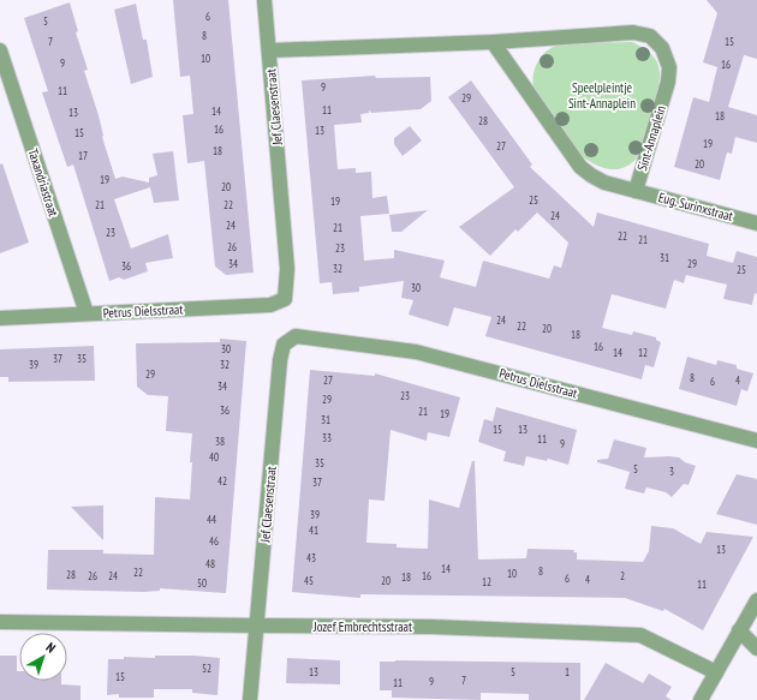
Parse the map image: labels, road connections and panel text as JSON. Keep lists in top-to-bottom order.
{
  "streets": {
    "street": [
      "Jef Claesenstraat",
      "Sint-Annaplein",
      "Taxandriastraat",
      "Eug. Surinxstraat",
      "Petrus Dielsstraat",
      "Jozef Embrechtsstraat"
    ]
  },
  "crossings": [
    ["Jef Claesenstraat", "Sint-Annaplein"],
    ["Jef Claesenstraat", "Petrus Dielsstraat"],
    ["Jef Claesenstraat", "Jozef Embrechtsstraat"],
    ["Sint-Annaplein", "Eug. Surinxstraat"],
    ["Taxandriastraat", "Petrus Dielsstraat"]
  ],
  "parks": ["Speelpleintje Sint-Annaplein"],
  "house_numbers": [
    "6",
    "5",
    "8",
    "7",
    "15",
    "10",
    "9",
    "16",
    "9",
    "11",
    "29",
    "11",
    "14",
    "13",
    "18",
    "28",
    "16",
    "13",
    "15",
    "19",
    "27",
    "18",
    "17",
    "20",
    "19",
    "20",
    "25",
    "19",
    "21",
    "22",
    "24",
    "24",
    "21",
    "23",
    "22",
    "21",
    "26",
    "23",
    "31",
    "34",
    "29",
    "36",
    "32",
    "25",
    "30",
    "24",
    "22",
    "20",
    "18",
    "16",
    "30",
    "14",
    "12",
    "37",
    "35",
    "39",
    "32",
    "29",
    "8",
    "27",
    "4",
    "6",
    "34",
    "23",
    "29",
    "36",
    "21",
    "19",
    "31",
    "15",
    "13",
    "33",
    "11",
    "38",
    "9",
    "40",
    "35",
    "5",
    "3",
    "42",
    "37",
    "39",
    "44",
    "41",
    "46",
    "13",
    "43",
    "48",
    "14",
    "8",
    "22",
    "10",
    "28",
    "26",
    "24",
    "16",
    "2",
    "18",
    "6",
    "4",
    "45",
    "20",
    "12",
    "50",
    "11",
    "52",
    "13",
    "5",
    "1",
    "15",
    "7",
    "9",
    "11"
  ],
  "north": "top right"
}
